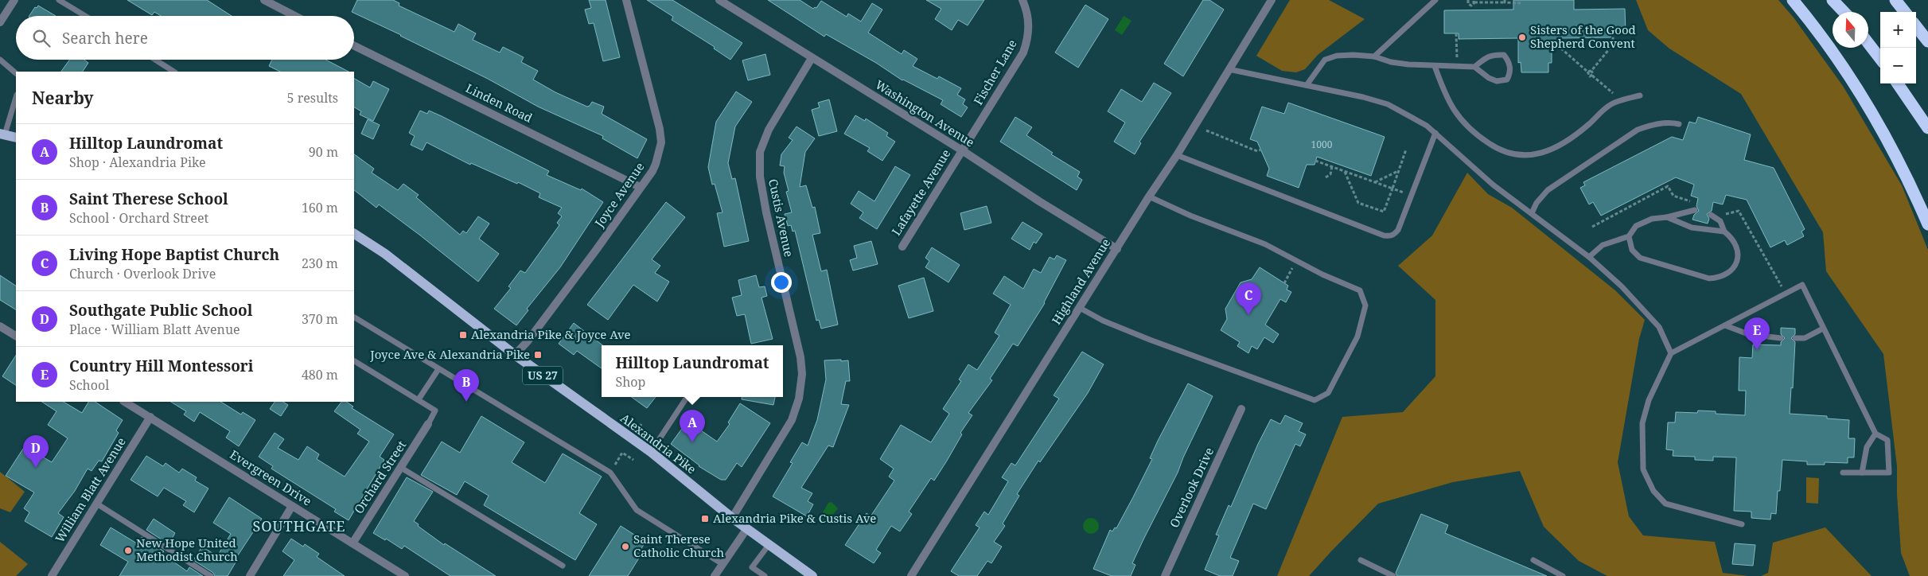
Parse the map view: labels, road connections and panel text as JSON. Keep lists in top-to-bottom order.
{
  "streets": {
    "main road": ["US 27", "Alexandria Pike"],
    "street": [
      "Fischer Lane",
      "Linden Road",
      "Washington Avenue",
      "Lafayette Avenue",
      "Joyce Avenue",
      "Custis Avenue",
      "Highland Avenue",
      "Orchard Street",
      "Evergreen Drive",
      "Overlook Drive",
      "William Blatt Avenue"
    ]
  },
  "crossings": [
    ["Fischer Lane", "Washington Avenue"],
    ["Fischer Lane", "Lafayette Avenue"],
    ["Linden Road", "Joyce Avenue"],
    ["Washington Avenue", "Lafayette Avenue"],
    ["Washington Avenue", "Custis Avenue"],
    ["Washington Avenue", "Highland Avenue"],
    ["Joyce Avenue", "Alexandria Pike"],
    ["Custis Avenue", "Alexandria Pike"],
    ["Orchard Street", "Evergreen Drive"],
    ["Evergreen Drive", "William Blatt Avenue"]
  ],
  "districts": ["SOUTHGATE"],
  "places": {
    "other": ["Sisters of the Good Shepherd Convent", "Saint Therese Catholic Church", "New Hope United Methodist Church"],
    "transit": ["Alexandria Pike & Joyce Ave", "Joyce Ave & Alexandria Pike", "Alexandria Pike & Custis Ave"]
  },
  "house_numbers": ["1000"],
  "north": "top",
  "page": {
    "map_buttons": ["+", "−"],
    "search": "Search here",
    "heading": ["Nearby", "5 results"],
    "list": [
      {
        "mark": "A",
        "name": "Hilltop Laundromat",
        "note": "Shop · Alexandria Pike",
        "value": "90 m"
      },
      {
        "mark": "B",
        "name": "Saint Therese School",
        "note": "School · Orchard Street",
        "value": "160 m"
      },
      {
        "mark": "C",
        "name": "Living Hope Baptist Church",
        "note": "Church · Overlook Drive",
        "value": "230 m"
      },
      {
        "mark": "D",
        "name": "Southgate Public School",
        "note": "Place · William Blatt Avenue",
        "value": "370 m"
      },
      {
        "mark": "E",
        "name": "Country Hill Montessori",
        "note": "School",
        "value": "480 m"
      }
    ],
    "pins": [
      "C",
      "E",
      "B",
      "A",
      "D"
    ],
    "popup": ["Hilltop Laundromat", "Shop"]
  }
}
